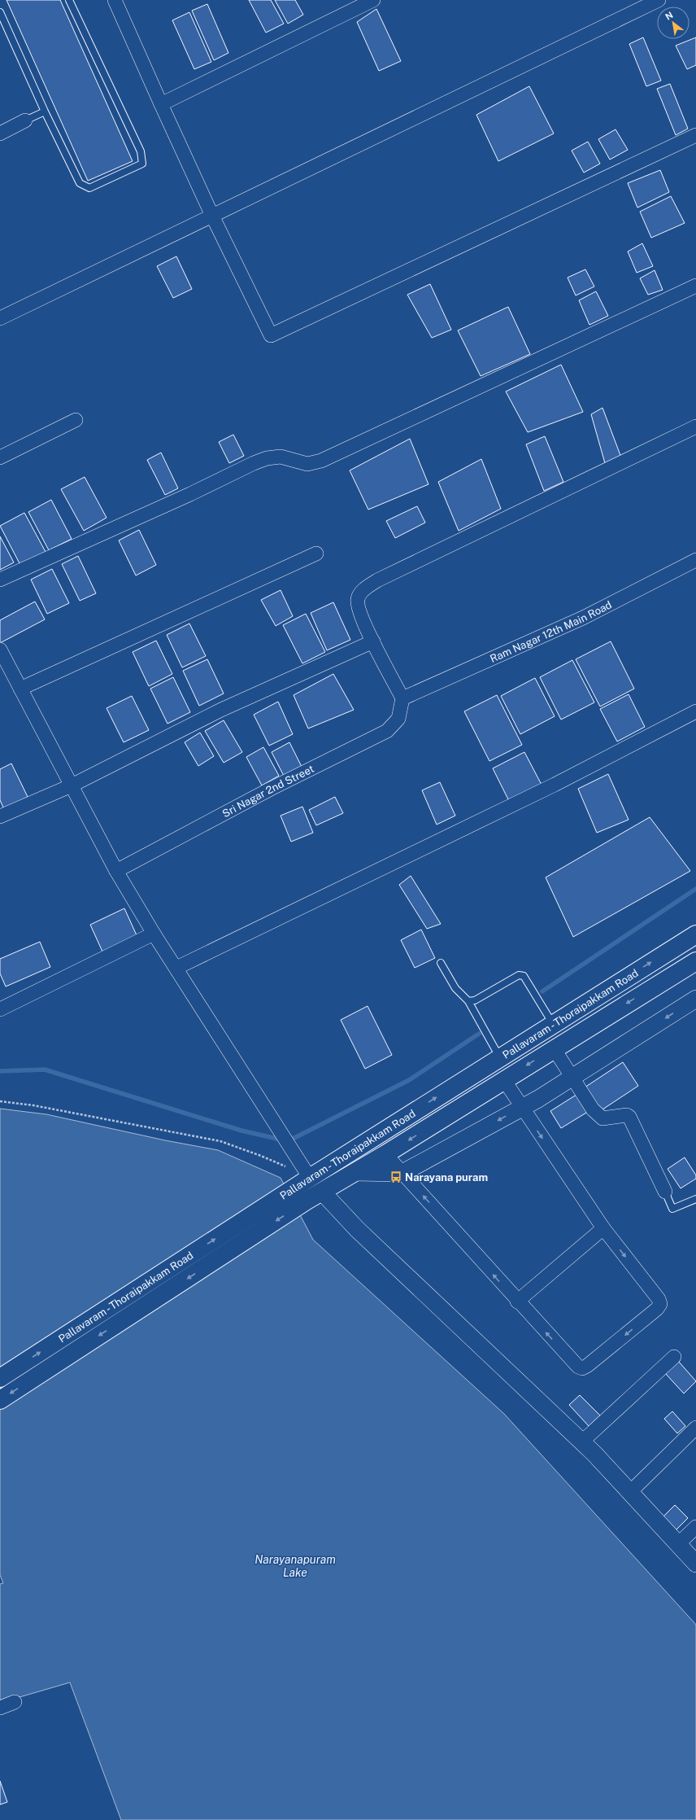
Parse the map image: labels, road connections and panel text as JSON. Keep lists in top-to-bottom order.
{
  "streets": {
    "main road": ["Pallavaram - Thoraipakkam Road"],
    "street": ["Ram Nagar 12th Main Road", "Sri Nagar 2nd Street"]
  },
  "crossings": [
    ["Ram Nagar 12th Main Road", "Sri Nagar 2nd Street"]
  ],
  "water": ["Narayanapuram Lake"],
  "places": {
    "bus stop": ["Narayana puram"]
  },
  "north": "top left"
}
